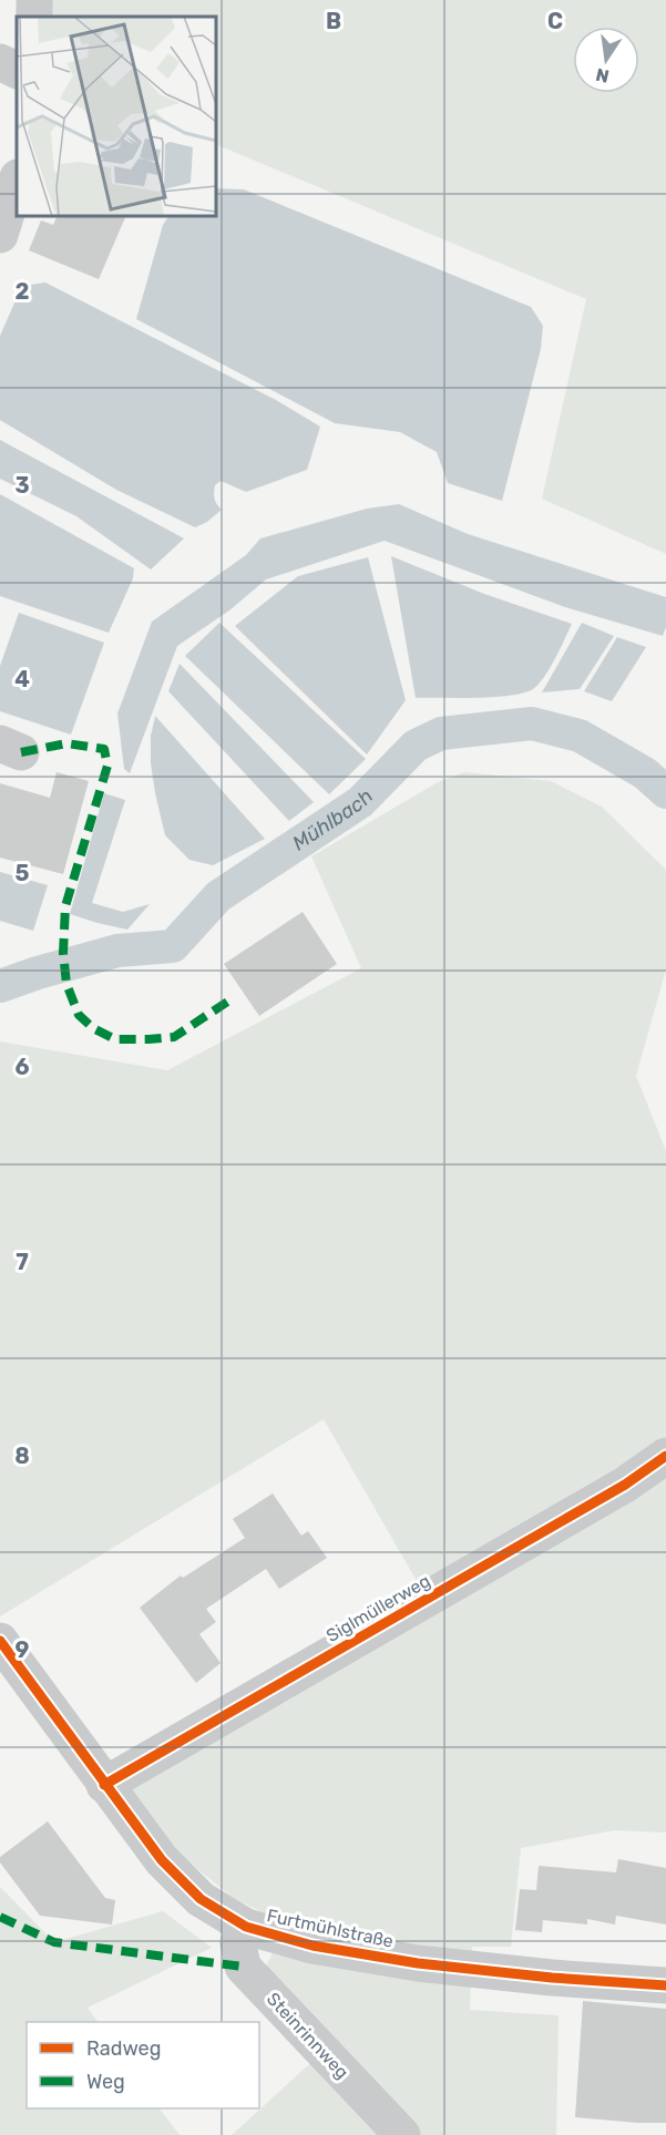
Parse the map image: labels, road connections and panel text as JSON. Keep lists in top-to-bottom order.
{
  "streets": {
    "street": ["Siglmüllerweg", "Furtmühlstraße", "Steinrinnweg"]
  },
  "crossings": [
    ["Siglmüllerweg", "Furtmühlstraße"],
    ["Furtmühlstraße", "Steinrinnweg"]
  ],
  "water": ["Mühlbach"],
  "legend": ["Radweg", "Weg"],
  "north": "bottom",
  "grid": {
    "columns": ["B", "C"],
    "rows": [
      "2",
      "3",
      "4",
      "5",
      "6",
      "7",
      "8",
      "9"
    ]
  }
}
